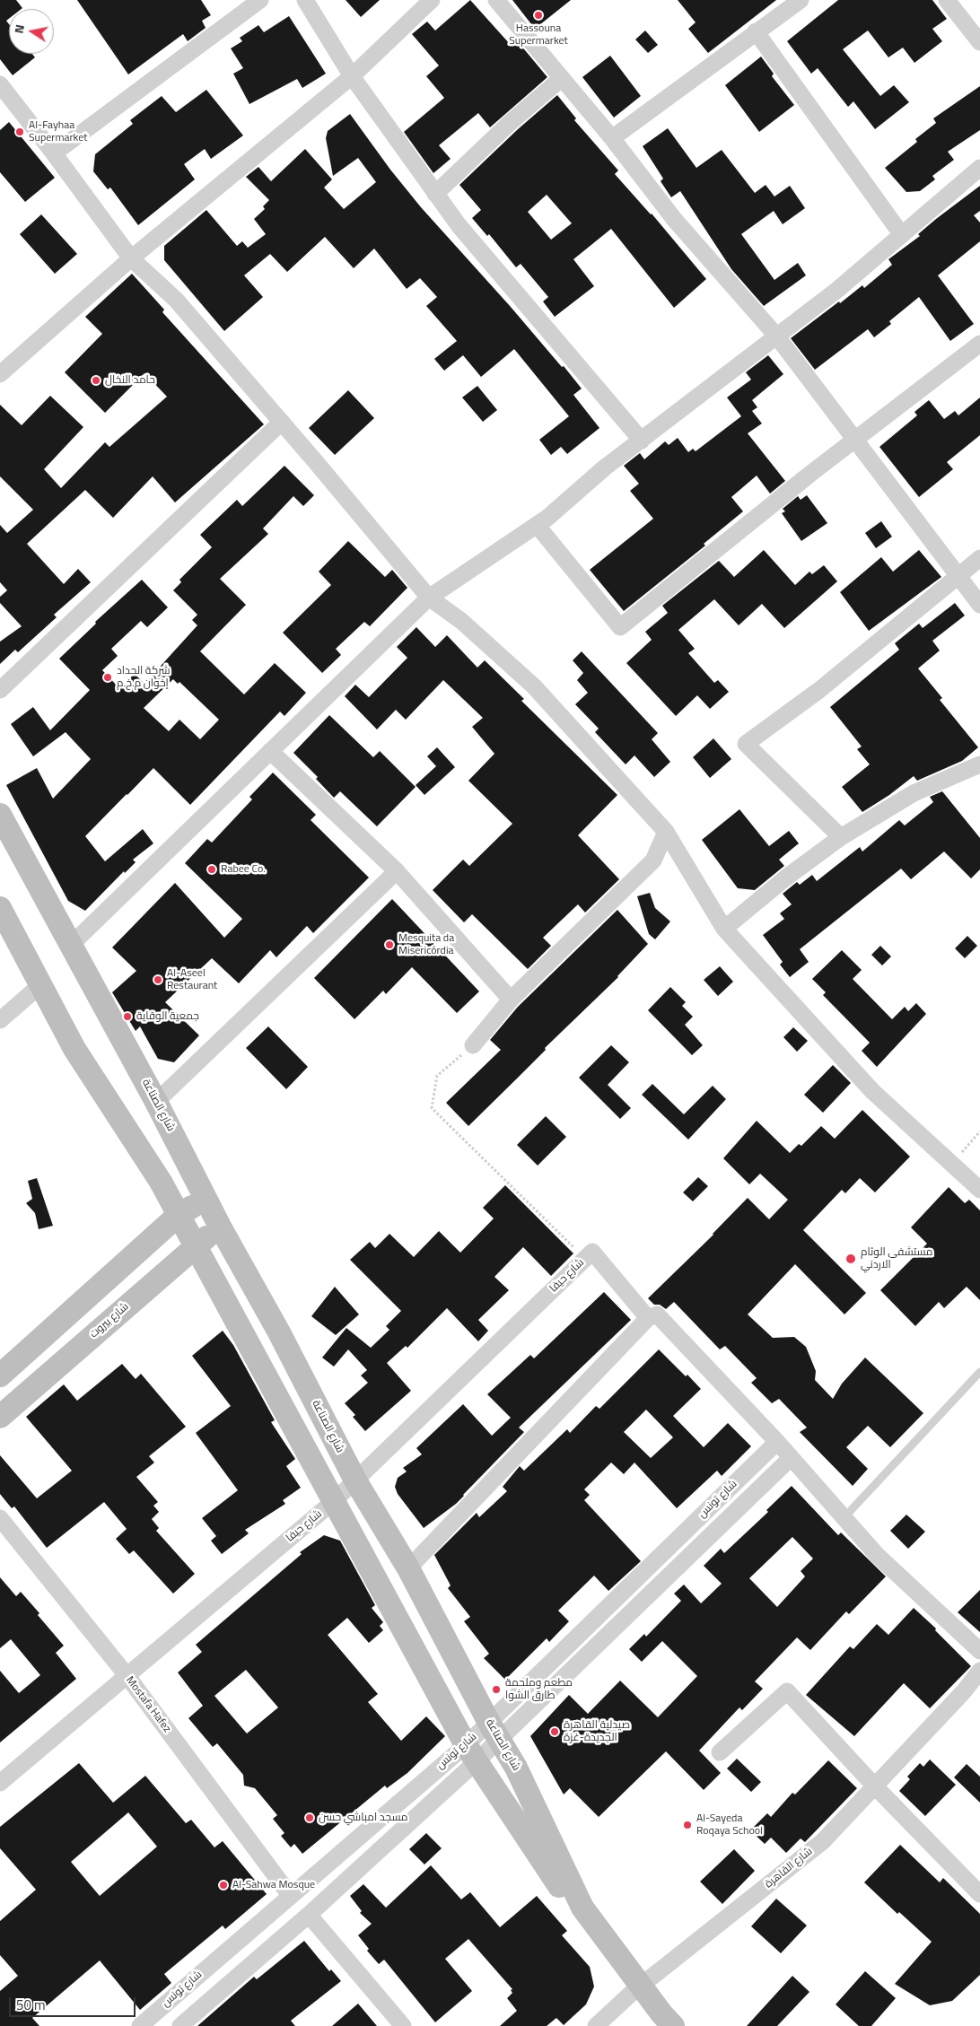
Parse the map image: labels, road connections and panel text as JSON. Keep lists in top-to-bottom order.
{
  "streets": {
    "main road": ["شارع الصناعة", "شارع بيروت"],
    "street": [
      "شارع حيفا",
      "شارع تونس",
      "Mostafa Hafez",
      "شارع القاهرة"
    ]
  },
  "crossings": [
    ["شارع الصناعة", "شارع حيفا"],
    ["شارع الصناعة", "شارع بيروت"],
    ["شارع الصناعة", "شارع تونس"],
    ["شارع الصناعة", "شارع القاهرة"],
    ["شارع حيفا", "Mostafa Hafez"],
    ["شارع تونس", "Mostafa Hafez"]
  ],
  "places": [
    "Hassouna Supermarket",
    "Al-Fayhaa Supermarket",
    "حامد النخال",
    "شركة الحداد إخوان م.خ.م",
    "Rabee Co.",
    "Mesquita da Misericórdia",
    "Al-Aseel Restaurant",
    "جمعية الوقاية",
    "مستشفى الوئام الاردني",
    "مطعم وملحمة طارق الشوا",
    "صيدلية القاهرة الجديدة-غزة",
    "مسجد امباشي حسن",
    "Al-Sayeda Roqaya School",
    "Al-Sahwa Mosque"
  ],
  "scale_bar": "50 m",
  "north": "left"
}
